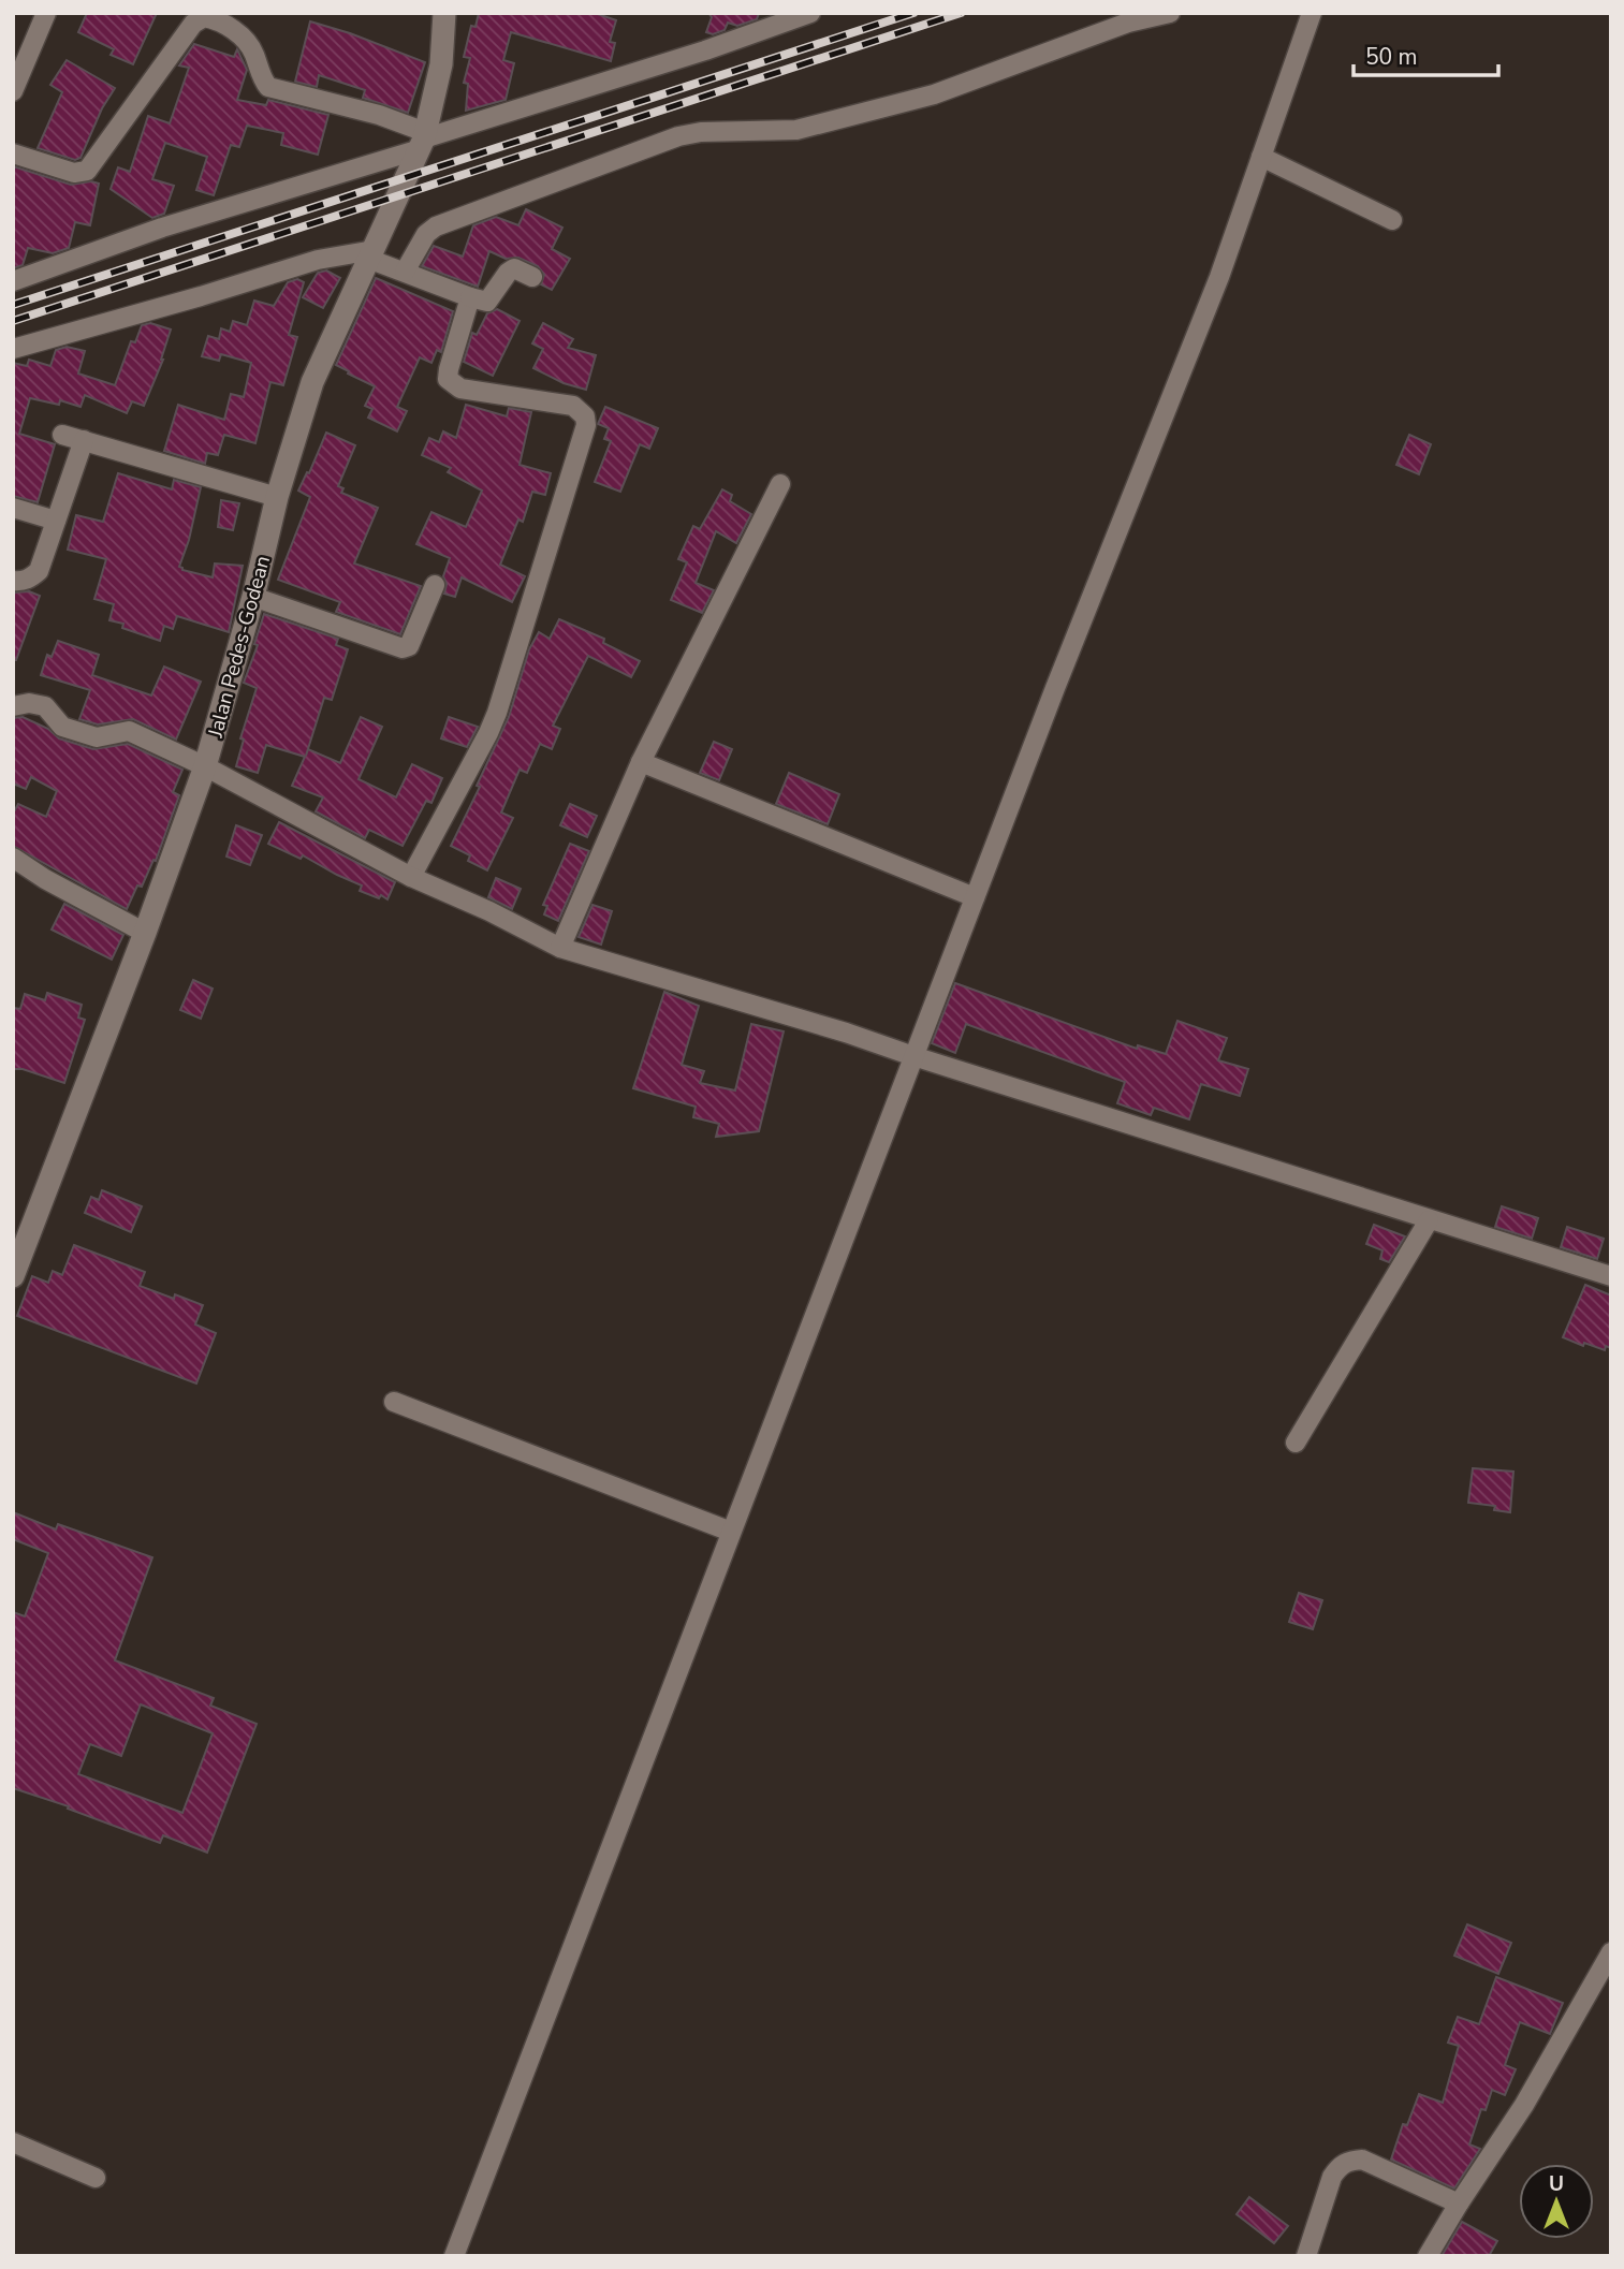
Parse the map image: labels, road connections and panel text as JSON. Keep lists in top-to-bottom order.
{
  "streets": {
    "street": ["Jalan Pedes-Godean"]
  },
  "scale_bar": "50 m",
  "north": "top"
}
